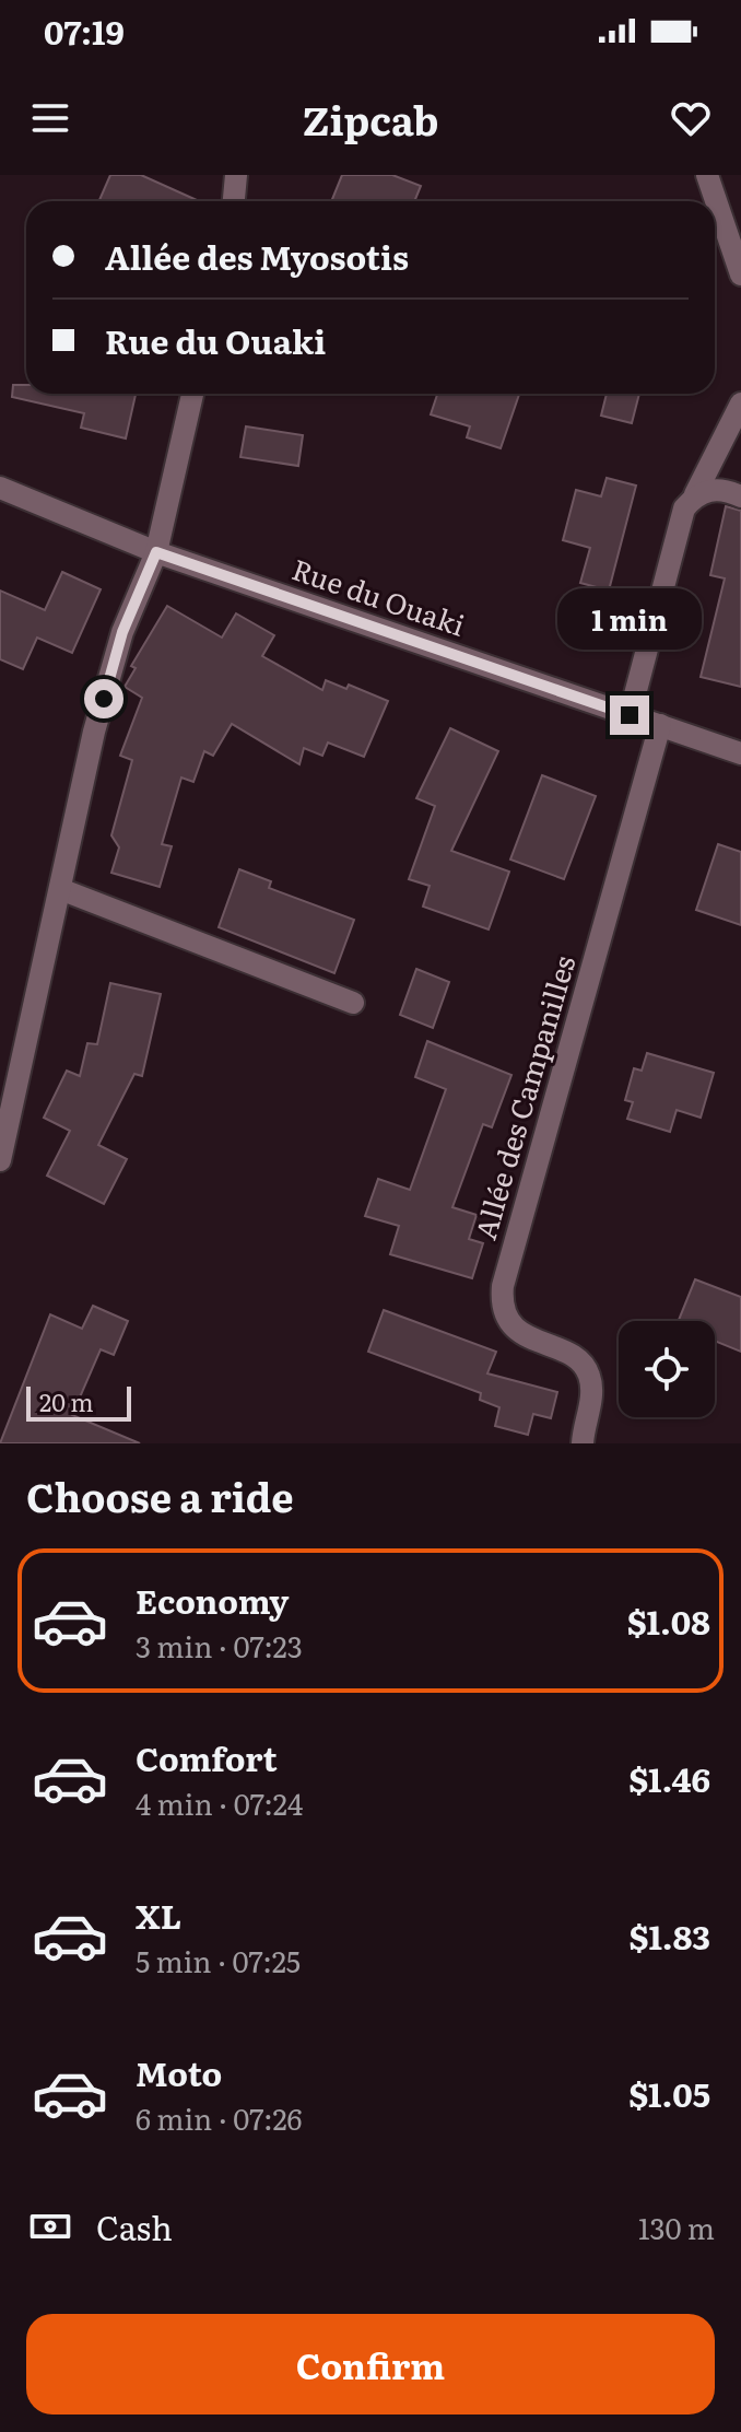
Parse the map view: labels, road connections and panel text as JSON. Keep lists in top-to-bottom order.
{
  "streets": {
    "street": ["Rue du Ouaki", "Allée des Campanilles"]
  },
  "crossings": [
    ["Rue du Ouaki", "Allée des Campanilles"]
  ],
  "scale_bar": "20 m",
  "page": {
    "status": "07:19",
    "header": "Zipcab",
    "banner": ["Allée des Myosotis", "Rue du Ouaki"],
    "bubble": "1 min",
    "scale": "20 m",
    "heading": "Choose a ride",
    "list": [
      {
        "name": "Economy",
        "note": "3 min · 07:23",
        "value": "$1.08"
      },
      {
        "name": "Comfort",
        "note": "4 min · 07:24",
        "value": "$1.46"
      },
      {
        "name": "XL",
        "note": "5 min · 07:25",
        "value": "$1.83"
      },
      {
        "name": "Moto",
        "note": "6 min · 07:26",
        "value": "$1.05"
      }
    ],
    "pay": ["Cash", "130 m"],
    "buttons": "Confirm"
  }
}
